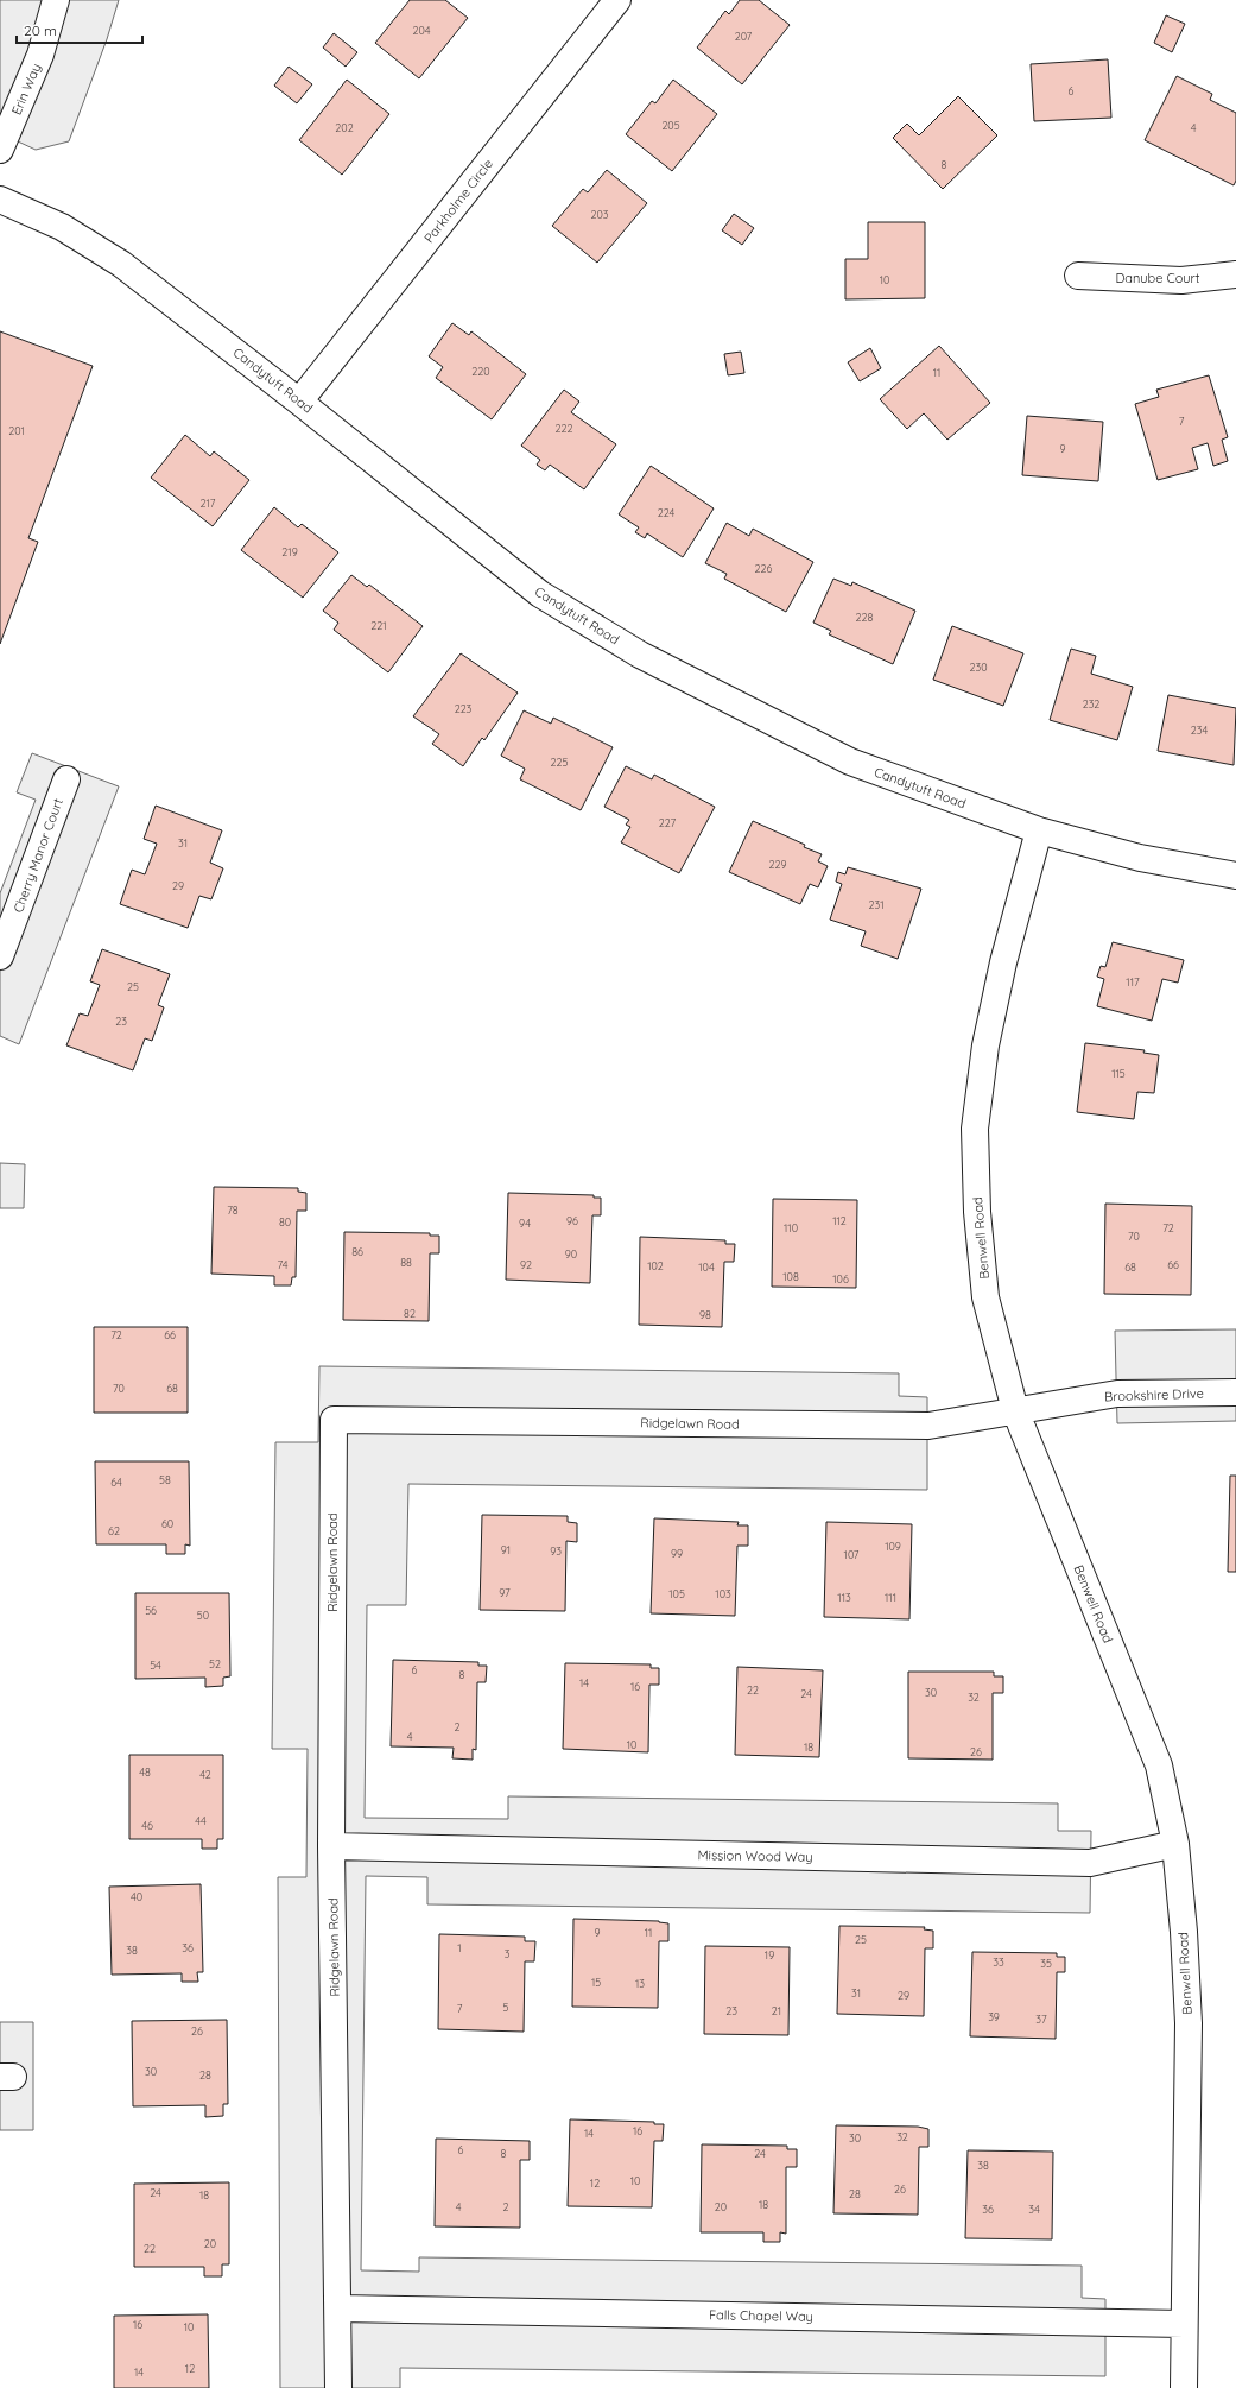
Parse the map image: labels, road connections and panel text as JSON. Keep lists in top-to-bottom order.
{
  "streets": {
    "street": [
      "Erin Way",
      "Parkholme Circle",
      "Danube Court",
      "Candytuft Road",
      "Cherry Manor Court",
      "Benwell Road",
      "Brookshire Drive",
      "Ridgelawn Road",
      "Mission Wood Way",
      "Falls Chapel Way"
    ]
  },
  "crossings": [
    ["Parkholme Circle", "Candytuft Road"],
    ["Candytuft Road", "Benwell Road"],
    ["Benwell Road", "Brookshire Drive"],
    ["Benwell Road", "Ridgelawn Road"],
    ["Benwell Road", "Mission Wood Way"],
    ["Benwell Road", "Falls Chapel Way"],
    ["Brookshire Drive", "Ridgelawn Road"],
    ["Ridgelawn Road", "Mission Wood Way"],
    ["Ridgelawn Road", "Falls Chapel Way"]
  ],
  "house_numbers": [
    "204",
    "207",
    "6",
    "205",
    "202",
    "4",
    "8",
    "203",
    "10",
    "220",
    "11",
    "7",
    "222",
    "201",
    "9",
    "217",
    "224",
    "219",
    "226",
    "228",
    "221",
    "230",
    "232",
    "223",
    "234",
    "225",
    "227",
    "31",
    "229",
    "29",
    "231",
    "117",
    "25",
    "23",
    "115",
    "78",
    "96",
    "112",
    "80",
    "94",
    "110",
    "72",
    "70",
    "86",
    "90",
    "88",
    "74",
    "92",
    "66",
    "102",
    "104",
    "68",
    "108",
    "106",
    "82",
    "98",
    "72",
    "66",
    "70",
    "68",
    "58",
    "64",
    "60",
    "62",
    "109",
    "91",
    "93",
    "99",
    "107",
    "97",
    "105",
    "103",
    "113",
    "111",
    "56",
    "50",
    "52",
    "54",
    "6",
    "8",
    "14",
    "16",
    "22",
    "30",
    "24",
    "32",
    "2",
    "4",
    "10",
    "18",
    "26",
    "48",
    "42",
    "44",
    "46",
    "40",
    "9",
    "11",
    "25",
    "36",
    "1",
    "38",
    "3",
    "19",
    "33",
    "35",
    "15",
    "13",
    "31",
    "29",
    "5",
    "7",
    "23",
    "21",
    "39",
    "37",
    "26",
    "30",
    "28",
    "16",
    "14",
    "32",
    "30",
    "6",
    "8",
    "24",
    "38",
    "10",
    "12",
    "26",
    "24",
    "28",
    "18",
    "18",
    "4",
    "2",
    "20",
    "36",
    "34",
    "20",
    "22",
    "16",
    "10",
    "12",
    "14"
  ],
  "scale_bar": "20 m"
}
